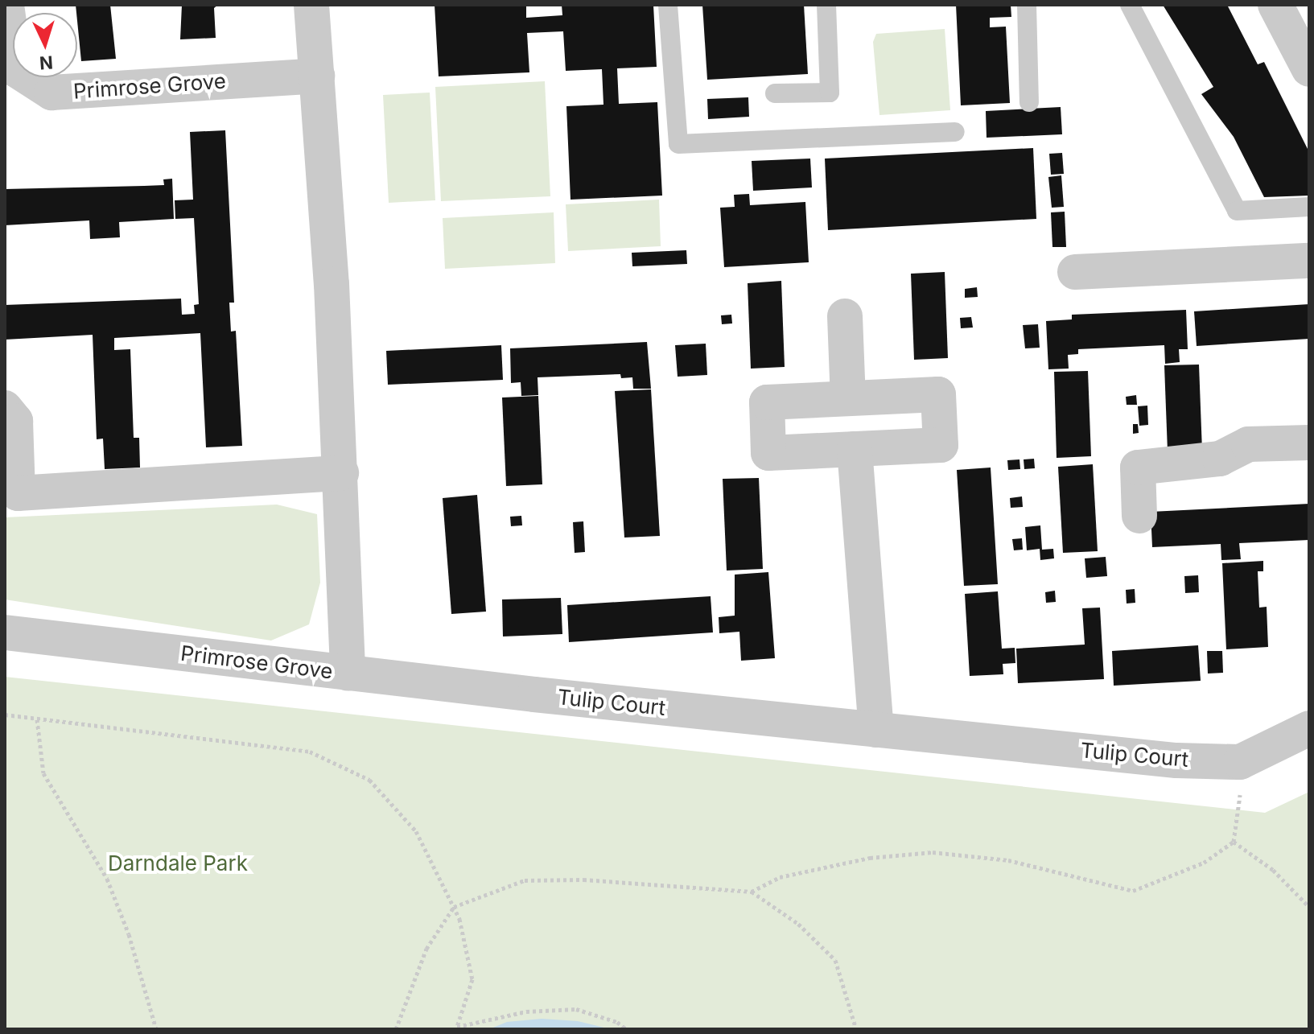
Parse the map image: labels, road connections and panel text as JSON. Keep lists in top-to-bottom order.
{
  "streets": {
    "street": ["Primrose Grove", "Tulip Court"]
  },
  "crossings": [
    ["Primrose Grove", "Tulip Court"]
  ],
  "parks": ["Darndale Park"],
  "north": "bottom"
}
